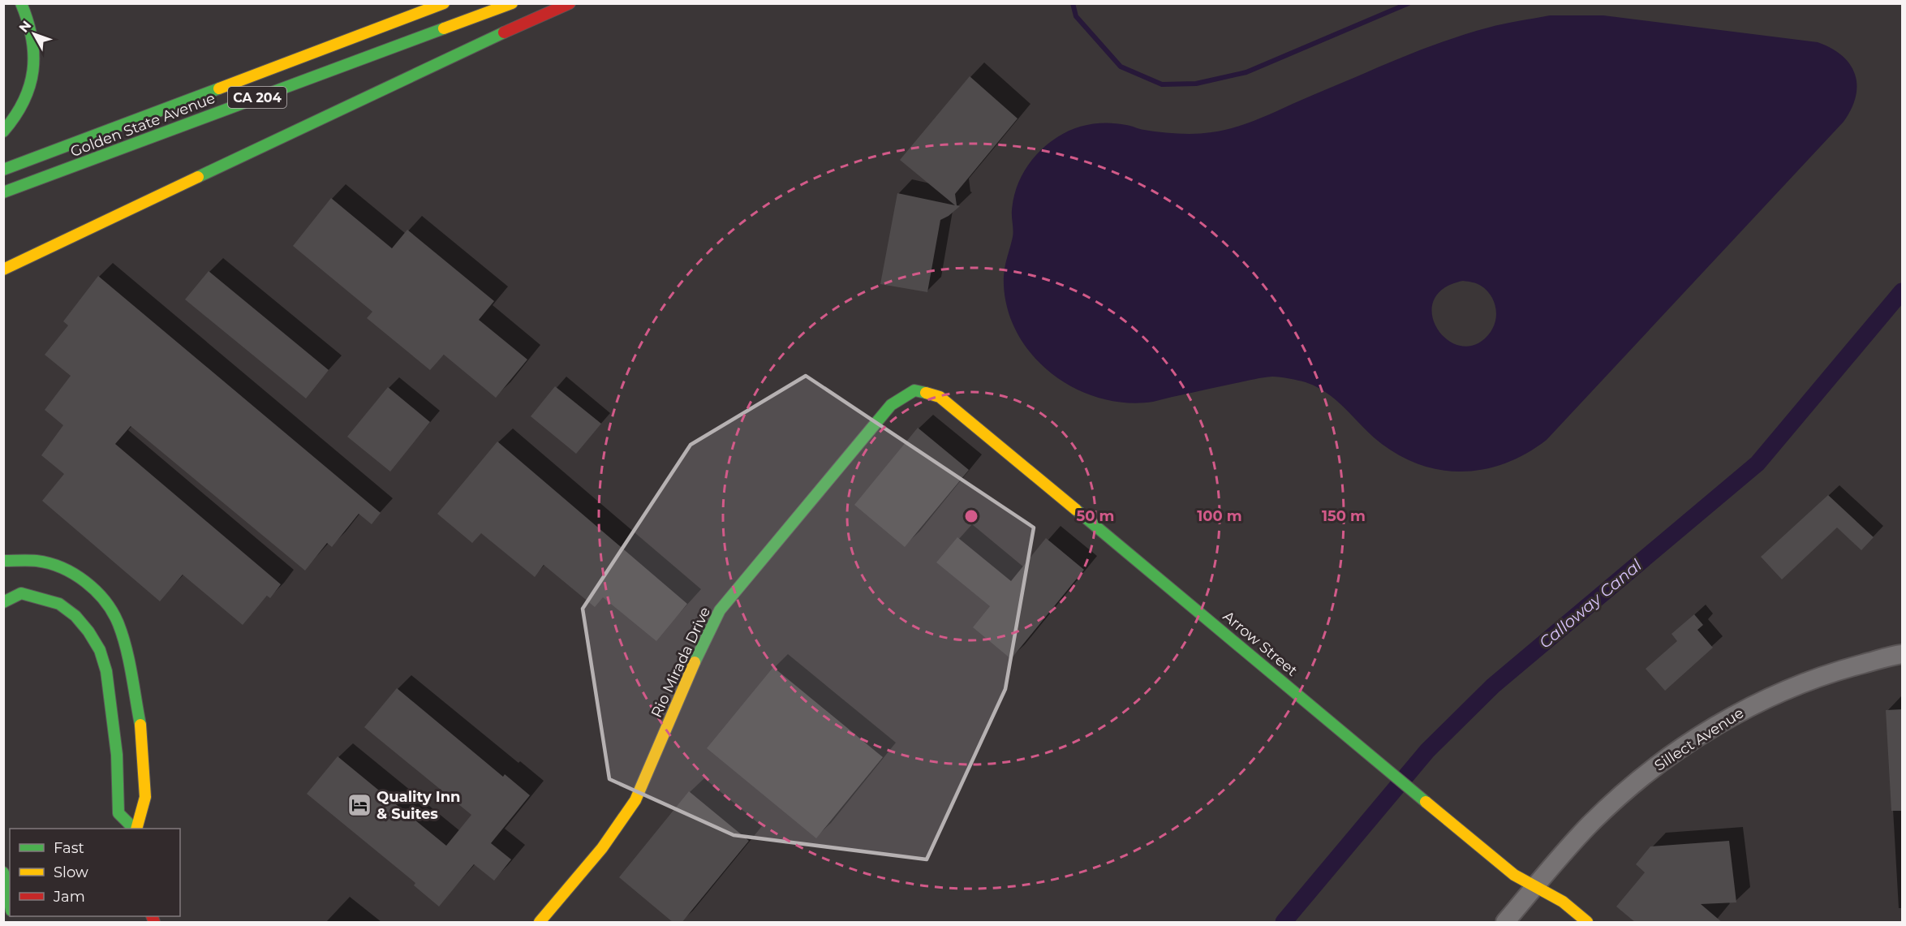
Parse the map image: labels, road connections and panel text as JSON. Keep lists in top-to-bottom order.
{
  "streets": {
    "main road": [
      "CA 204",
      "Golden State Avenue",
      "Arrow Street",
      "Rio Mirada Drive"
    ],
    "street": ["Sillect Avenue"]
  },
  "crossings": [
    ["Arrow Street", "Rio Mirada Drive"],
    ["Arrow Street", "Sillect Avenue"]
  ],
  "water": ["Calloway Canal"],
  "places": {
    "hotel": ["Quality Inn & Suites"]
  },
  "legend": ["Fast", "Slow", "Jam"],
  "north": "top left",
  "rings": ["50 m", "100 m", "150 m"]
}
